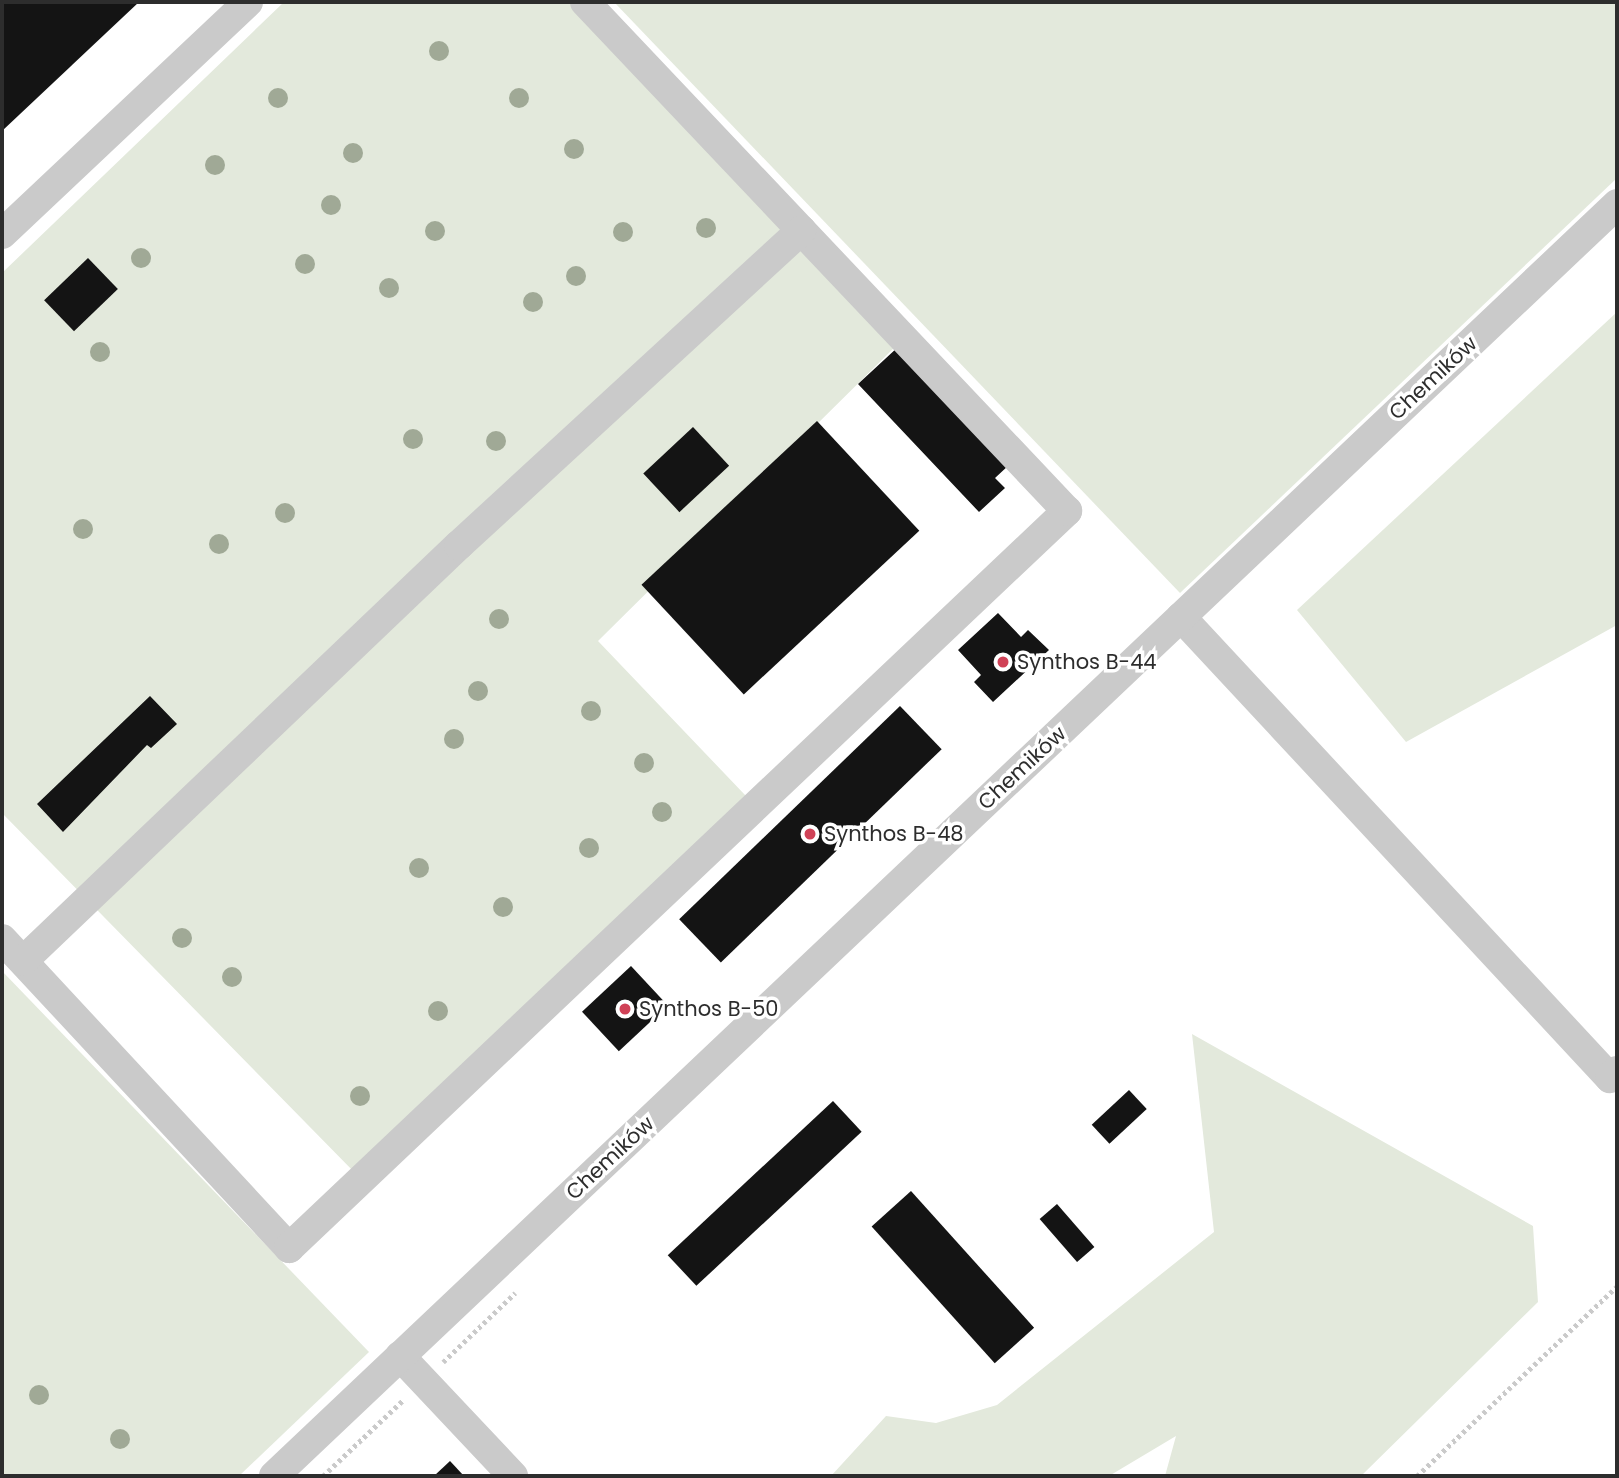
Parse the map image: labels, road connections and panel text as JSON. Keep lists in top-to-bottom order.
{
  "streets": {
    "lane": ["Chemików"]
  },
  "places": ["Synthos B-44", "Synthos B-48", "Synthos B-50"]
}
